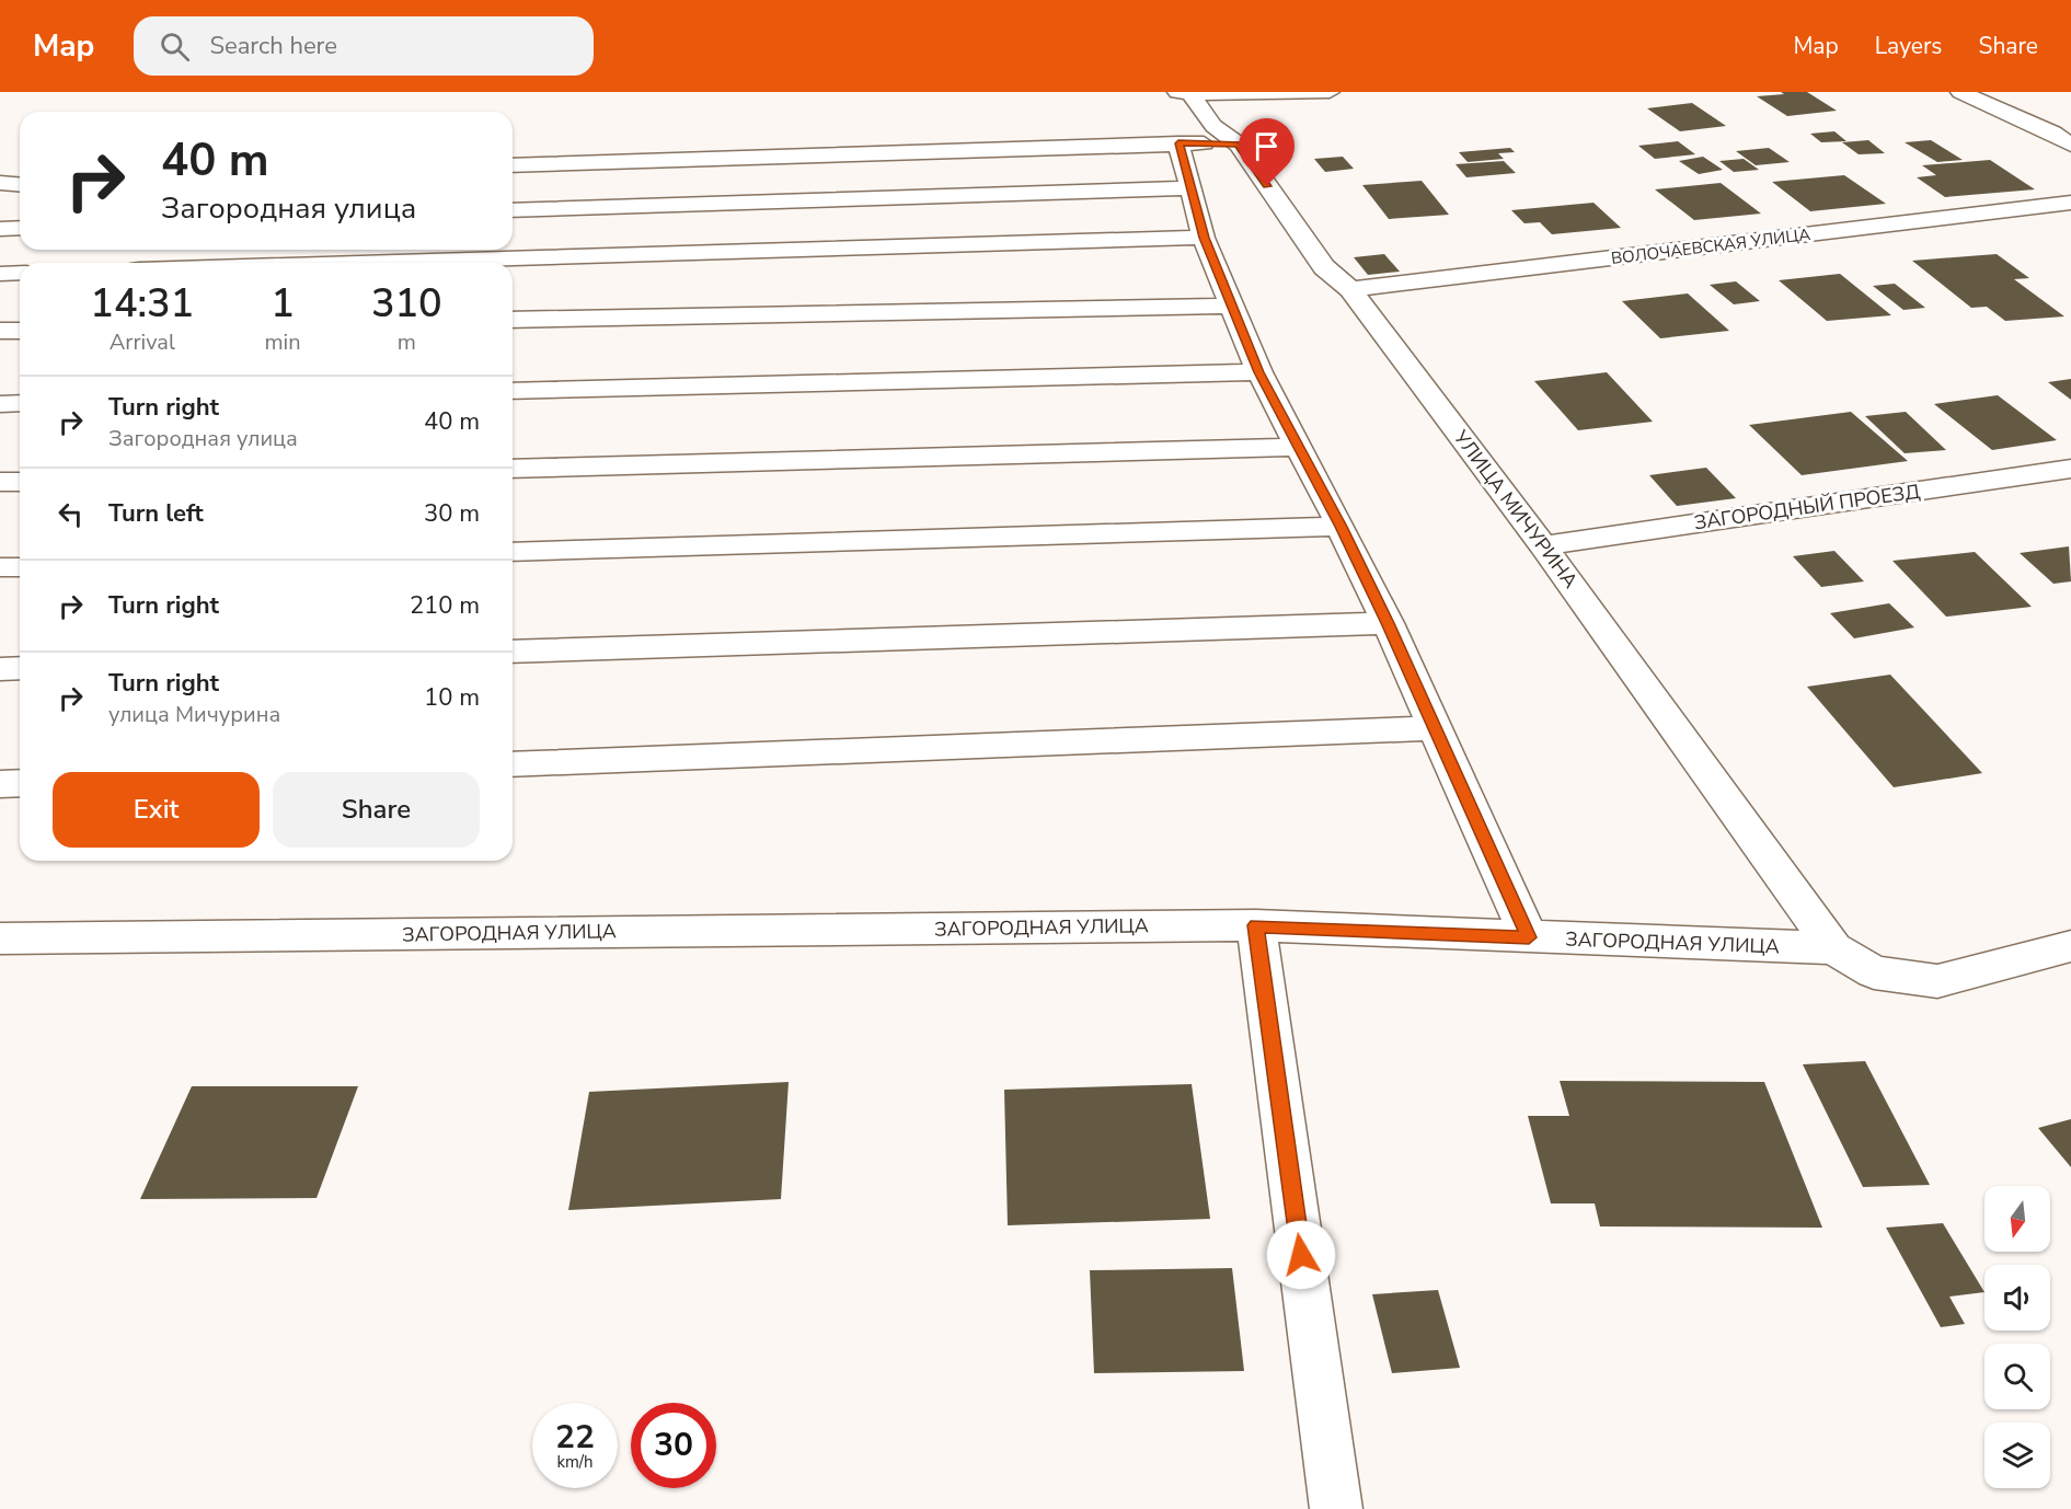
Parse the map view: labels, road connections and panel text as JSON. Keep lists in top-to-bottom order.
{
  "streets": {
    "street": [
      "ВОЛОЧАЕВСКАЯ УЛИЦА",
      "ЗАГОРОДНЫЙ ПРОЕЗД",
      "УЛИЦА МИЧУРИНА",
      "ЗАГОРОДНАЯ УЛИЦА"
    ]
  },
  "crossings": [
    ["ВОЛОЧАЕВСКАЯ УЛИЦА", "УЛИЦА МИЧУРИНА"],
    ["ЗАГОРОДНЫЙ ПРОЕЗД", "УЛИЦА МИЧУРИНА"],
    ["УЛИЦА МИЧУРИНА", "ЗАГОРОДНАЯ УЛИЦА"]
  ],
  "north": "bottom",
  "page": {
    "header": "Map",
    "search": "Search here",
    "nav": ["Map", "Layers", "Share"],
    "turn": ["40 m", "Загородная улица"],
    "eta": [
      "14:31",
      "Arrival",
      "1",
      "min",
      "310",
      "m"
    ],
    "list": [
      {
        "name": "Turn right",
        "note": "Загородная улица",
        "value": "40 m"
      },
      {
        "name": "Turn left",
        "value": "30 m"
      },
      {
        "name": "Turn right",
        "value": "210 m"
      },
      {
        "name": "Turn right",
        "note": "улица Мичурина",
        "value": "10 m"
      }
    ],
    "buttons": ["Exit", "Share"],
    "speed": "22 km/h",
    "limit": "30"
  }
}
